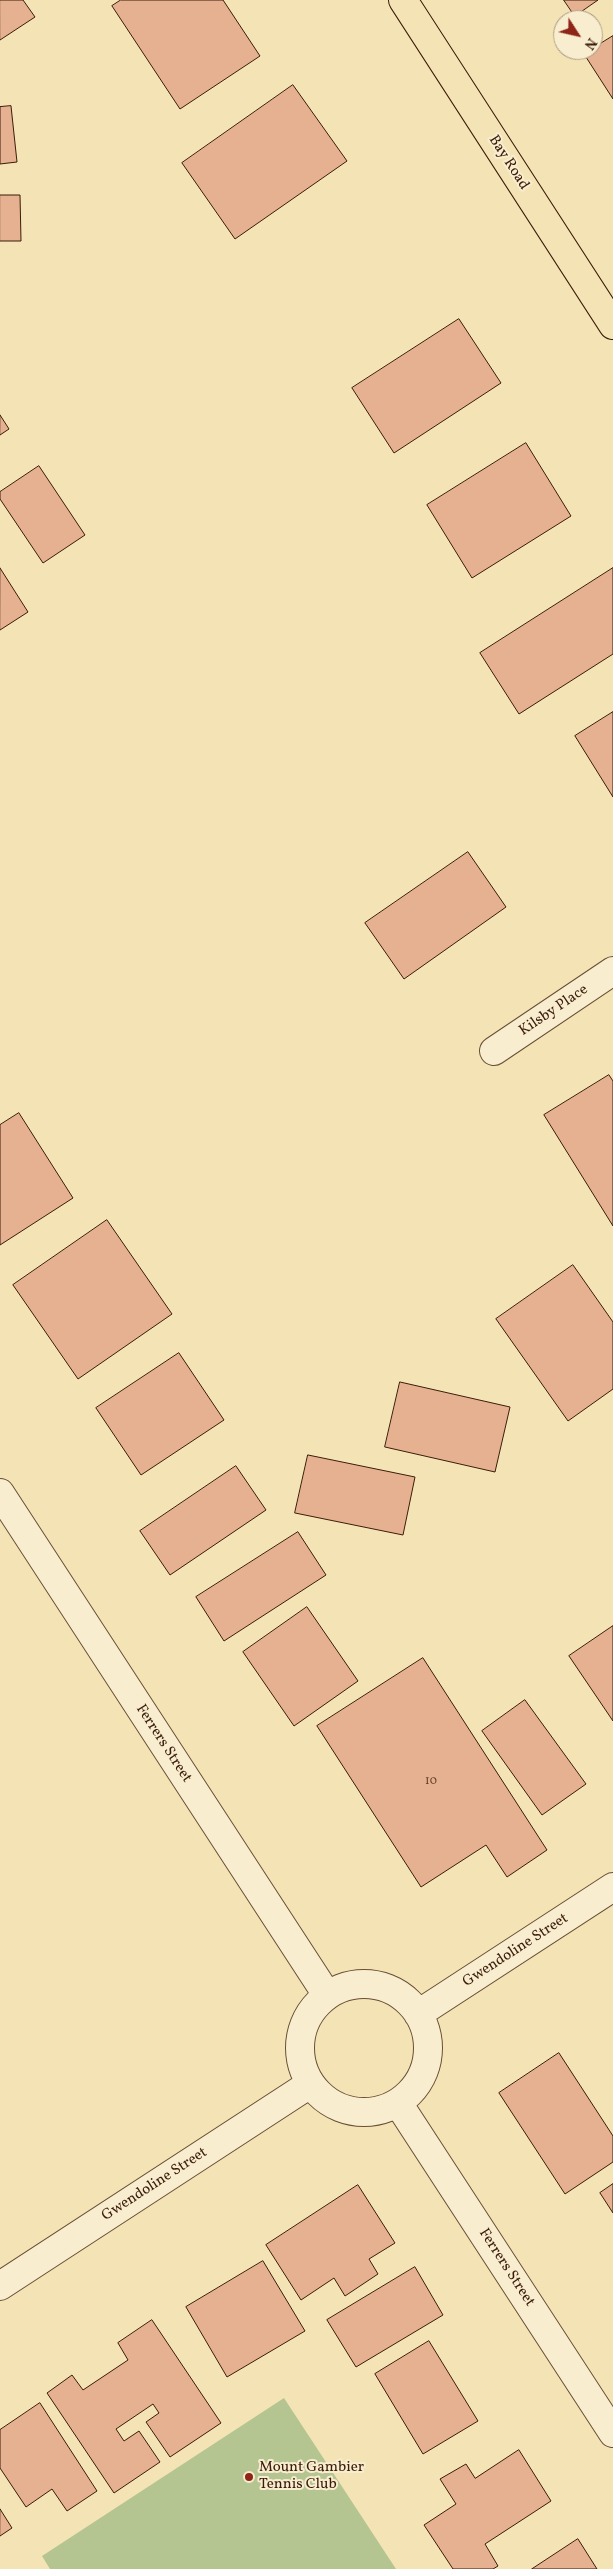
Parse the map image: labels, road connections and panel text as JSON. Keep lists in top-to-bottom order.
{
  "streets": {
    "main road": ["Bay Road"],
    "street": ["Kilsby Place", "Ferrers Street", "Gwendoline Street"]
  },
  "crossings": [
    ["Ferrers Street", "Gwendoline Street"]
  ],
  "places": ["Mount Gambier Tennis Club"],
  "house_numbers": ["10"],
  "north": "bottom right"
}
